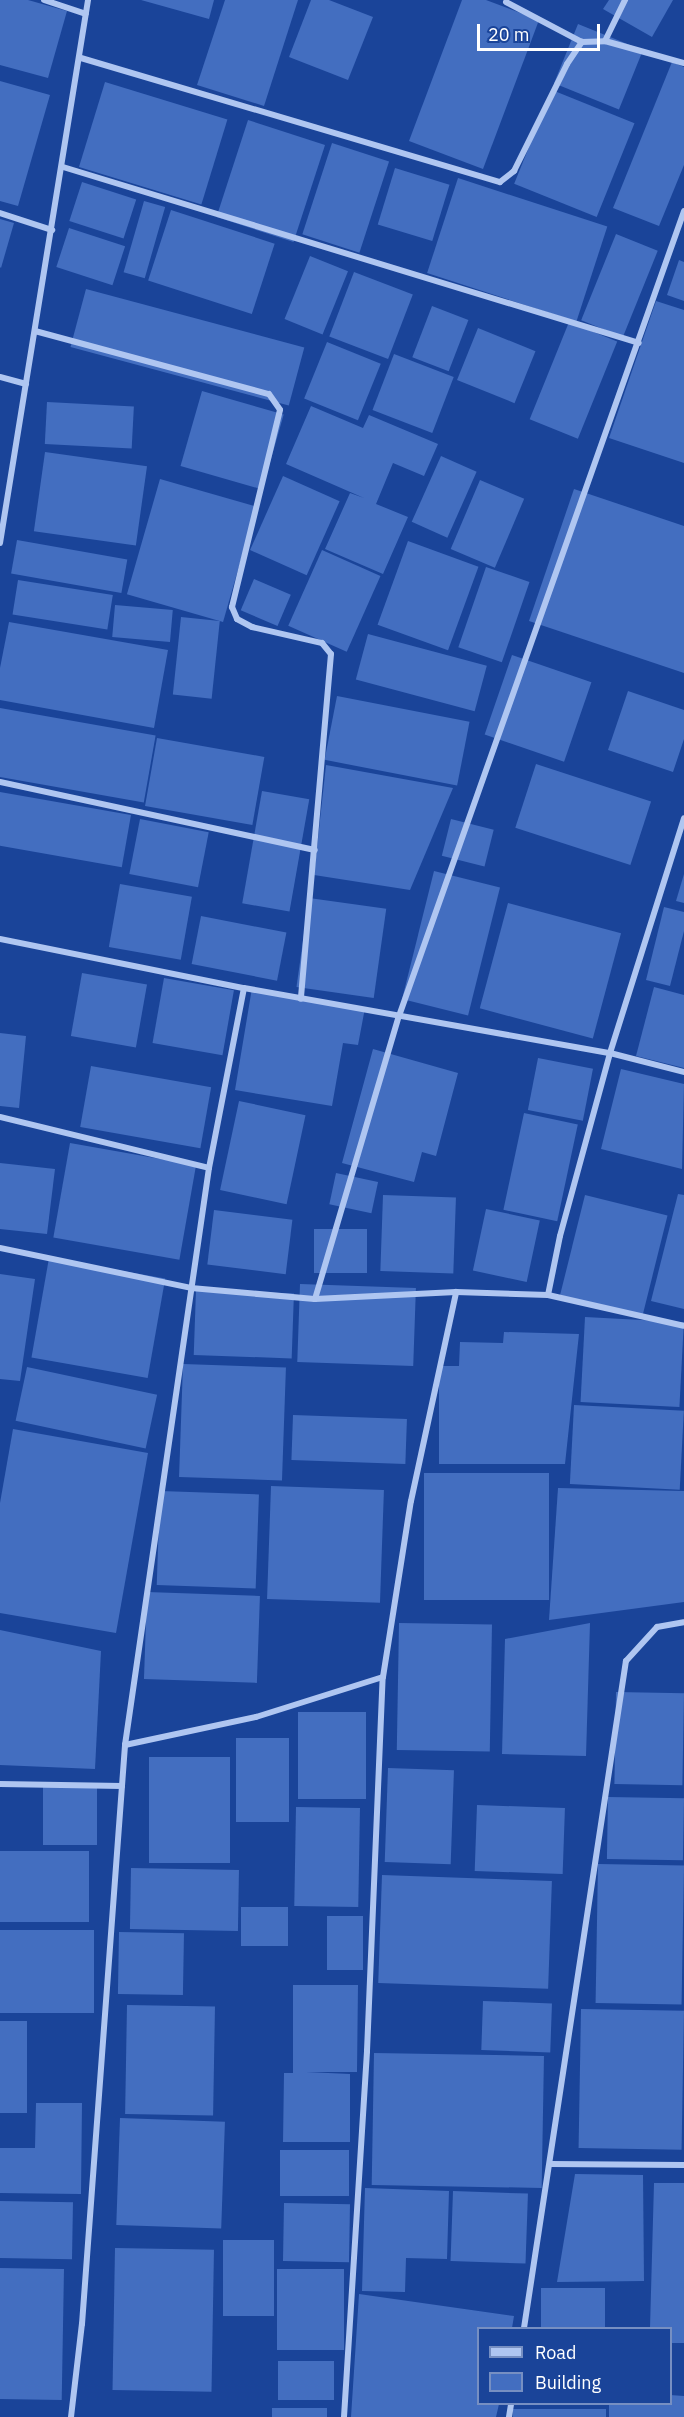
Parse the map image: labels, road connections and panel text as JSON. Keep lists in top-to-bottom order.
{
  "legend": ["Road", "Building"],
  "scale_bar": "20 m"
}
